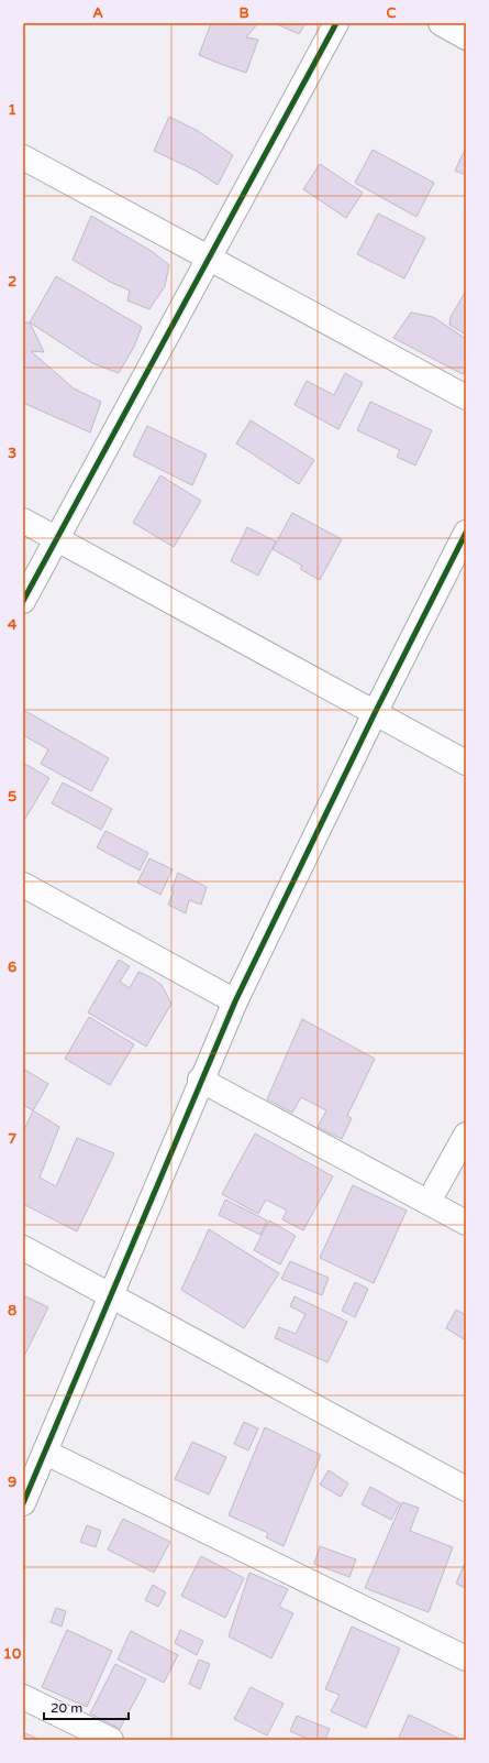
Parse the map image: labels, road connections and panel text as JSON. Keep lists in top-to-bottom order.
{
  "scale_bar": "20 m",
  "grid": {
    "columns": ["A", "B", "C"],
    "rows": [
      "1",
      "2",
      "3",
      "4",
      "5",
      "6",
      "7",
      "8",
      "9",
      "10"
    ]
  }
}
